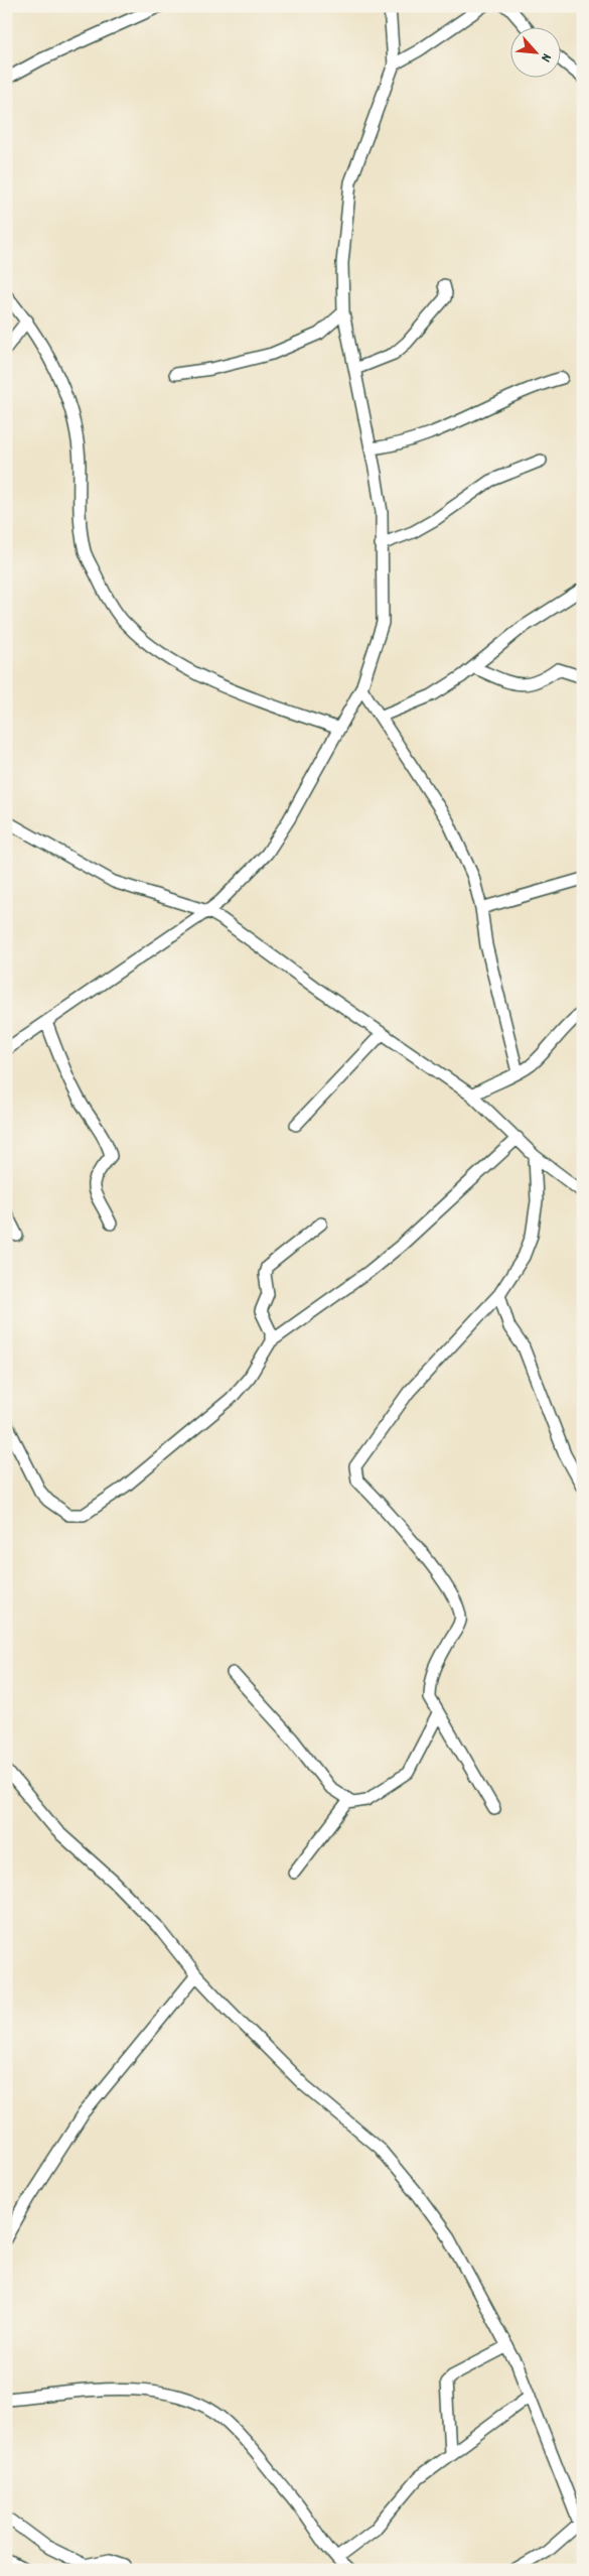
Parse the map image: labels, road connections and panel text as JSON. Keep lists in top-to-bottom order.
{
  "north": "bottom right"
}
